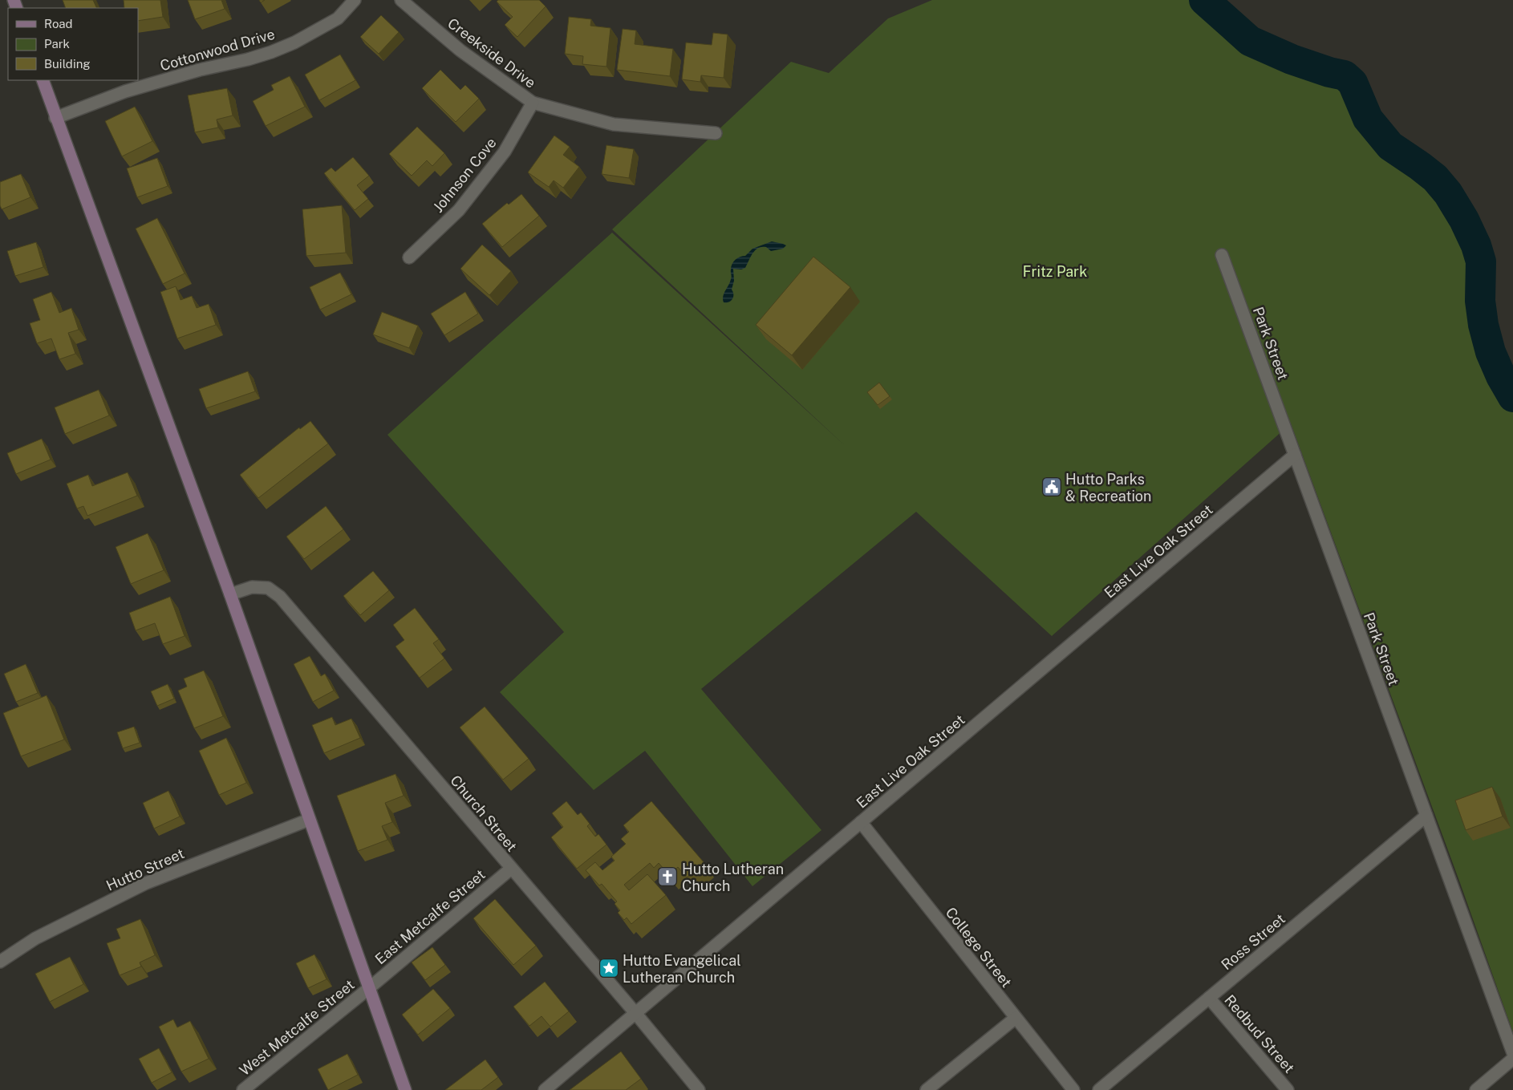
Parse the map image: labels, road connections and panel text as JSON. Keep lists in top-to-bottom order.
{
  "streets": {
    "street": [
      "Cottonwood Drive",
      "Creekside Drive",
      "Johnson Cove",
      "Park Street",
      "East Live Oak Street",
      "Church Street",
      "Hutto Street",
      "East Metcalfe Street",
      "Ross Street",
      "College Street",
      "West Metcalfe Street",
      "Redbud Street"
    ]
  },
  "crossings": [
    ["Creekside Drive", "Johnson Cove"],
    ["Park Street", "East Live Oak Street"],
    ["Park Street", "Ross Street"],
    ["East Live Oak Street", "Church Street"],
    ["East Live Oak Street", "College Street"],
    ["Church Street", "East Metcalfe Street"],
    ["East Metcalfe Street", "West Metcalfe Street"],
    ["Ross Street", "Redbud Street"]
  ],
  "parks": ["Fritz Park"],
  "places": {
    "public building": ["Hutto Parks & Recreation"],
    "church": ["Hutto Lutheran Church"],
    "place": ["Hutto Evangelical Lutheran Church"]
  },
  "legend": ["Road", "Park", "Building"]
}
